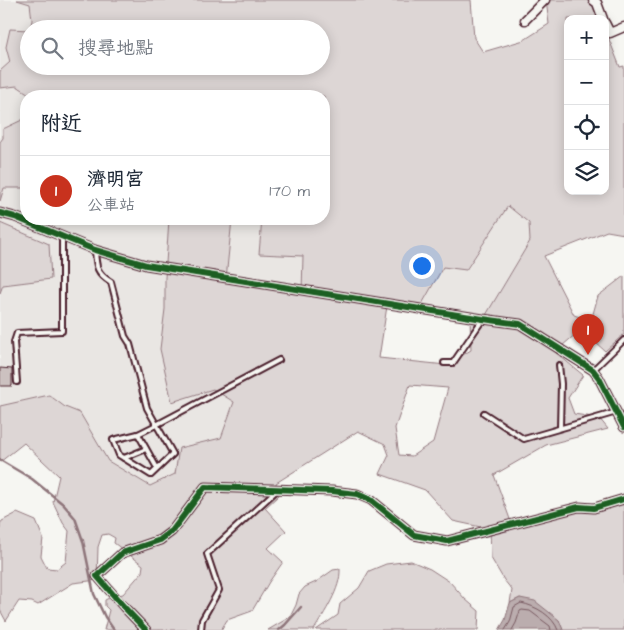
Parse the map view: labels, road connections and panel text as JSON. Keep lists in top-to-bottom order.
{
  "page": {
    "map_buttons": ["+", "−"],
    "search": "搜尋地點",
    "heading": "附近",
    "list": [
      {
        "mark": "1",
        "name": "濟明宮",
        "note": "公車站",
        "value": "170 m"
      }
    ],
    "pins": "1"
  }
}
